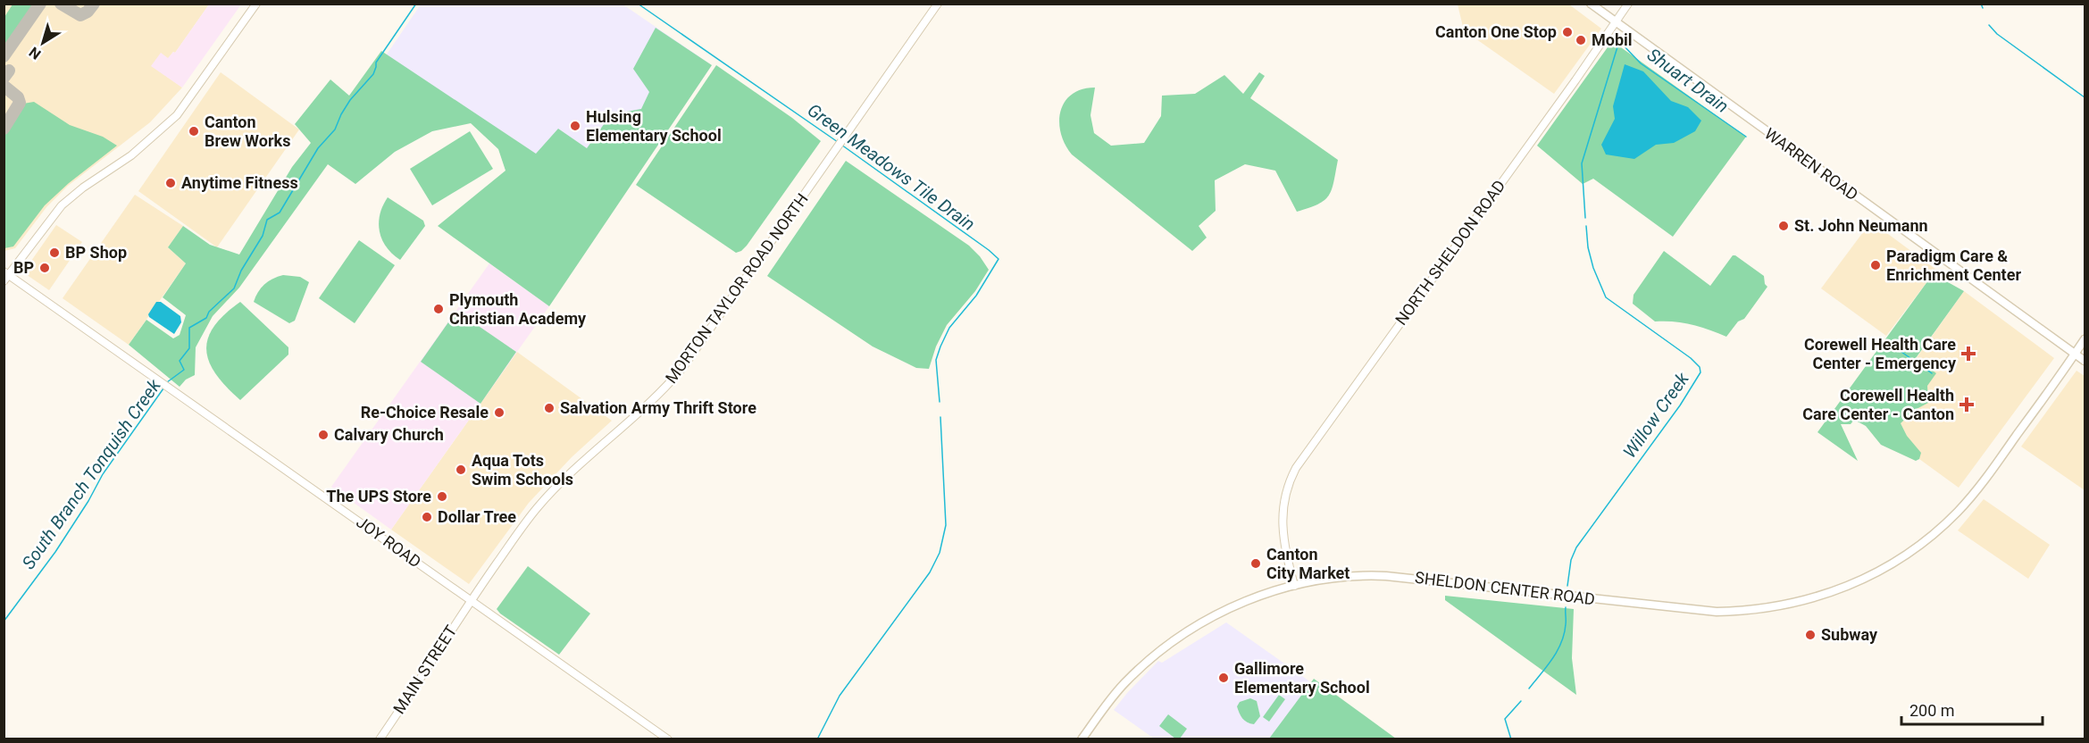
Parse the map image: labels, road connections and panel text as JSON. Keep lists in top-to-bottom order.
{
  "streets": {
    "main road": ["WARREN ROAD", "SHELDON CENTER ROAD"],
    "street": [
      "NORTH SHELDON ROAD",
      "MORTON TAYLOR ROAD NORTH",
      "JOY ROAD",
      "MAIN STREET"
    ]
  },
  "crossings": [
    ["WARREN ROAD", "NORTH SHELDON ROAD"],
    ["WARREN ROAD", "SHELDON CENTER ROAD"],
    ["NORTH SHELDON ROAD", "SHELDON CENTER ROAD"],
    ["MORTON TAYLOR ROAD NORTH", "JOY ROAD"],
    ["MORTON TAYLOR ROAD NORTH", "MAIN STREET"],
    ["JOY ROAD", "MAIN STREET"]
  ],
  "water": [
    "Shuart Drain",
    "Green Meadows Tile Drain",
    "Willow Creek",
    "South Branch Tonquish Creek"
  ],
  "places": {
    "other": [
      "Canton One Stop",
      "Mobil",
      "Hulsing Elementary School",
      "Canton Brew Works",
      "Anytime Fitness",
      "St. John Neumann",
      "BP Shop",
      "Paradigm Care & Enrichment Center",
      "BP",
      "Plymouth Christian Academy",
      "Salvation Army Thrift Store",
      "Re-Choice Resale",
      "Calvary Church",
      "Aqua Tots Swim Schools",
      "The UPS Store",
      "Dollar Tree",
      "Canton City Market",
      "Subway",
      "Gallimore Elementary School"
    ],
    "health": ["Corewell Health Care Center - Emergency", "Corewell Health Care Center - Canton"]
  },
  "scale_bar": "200 m",
  "north": "bottom left"
}
